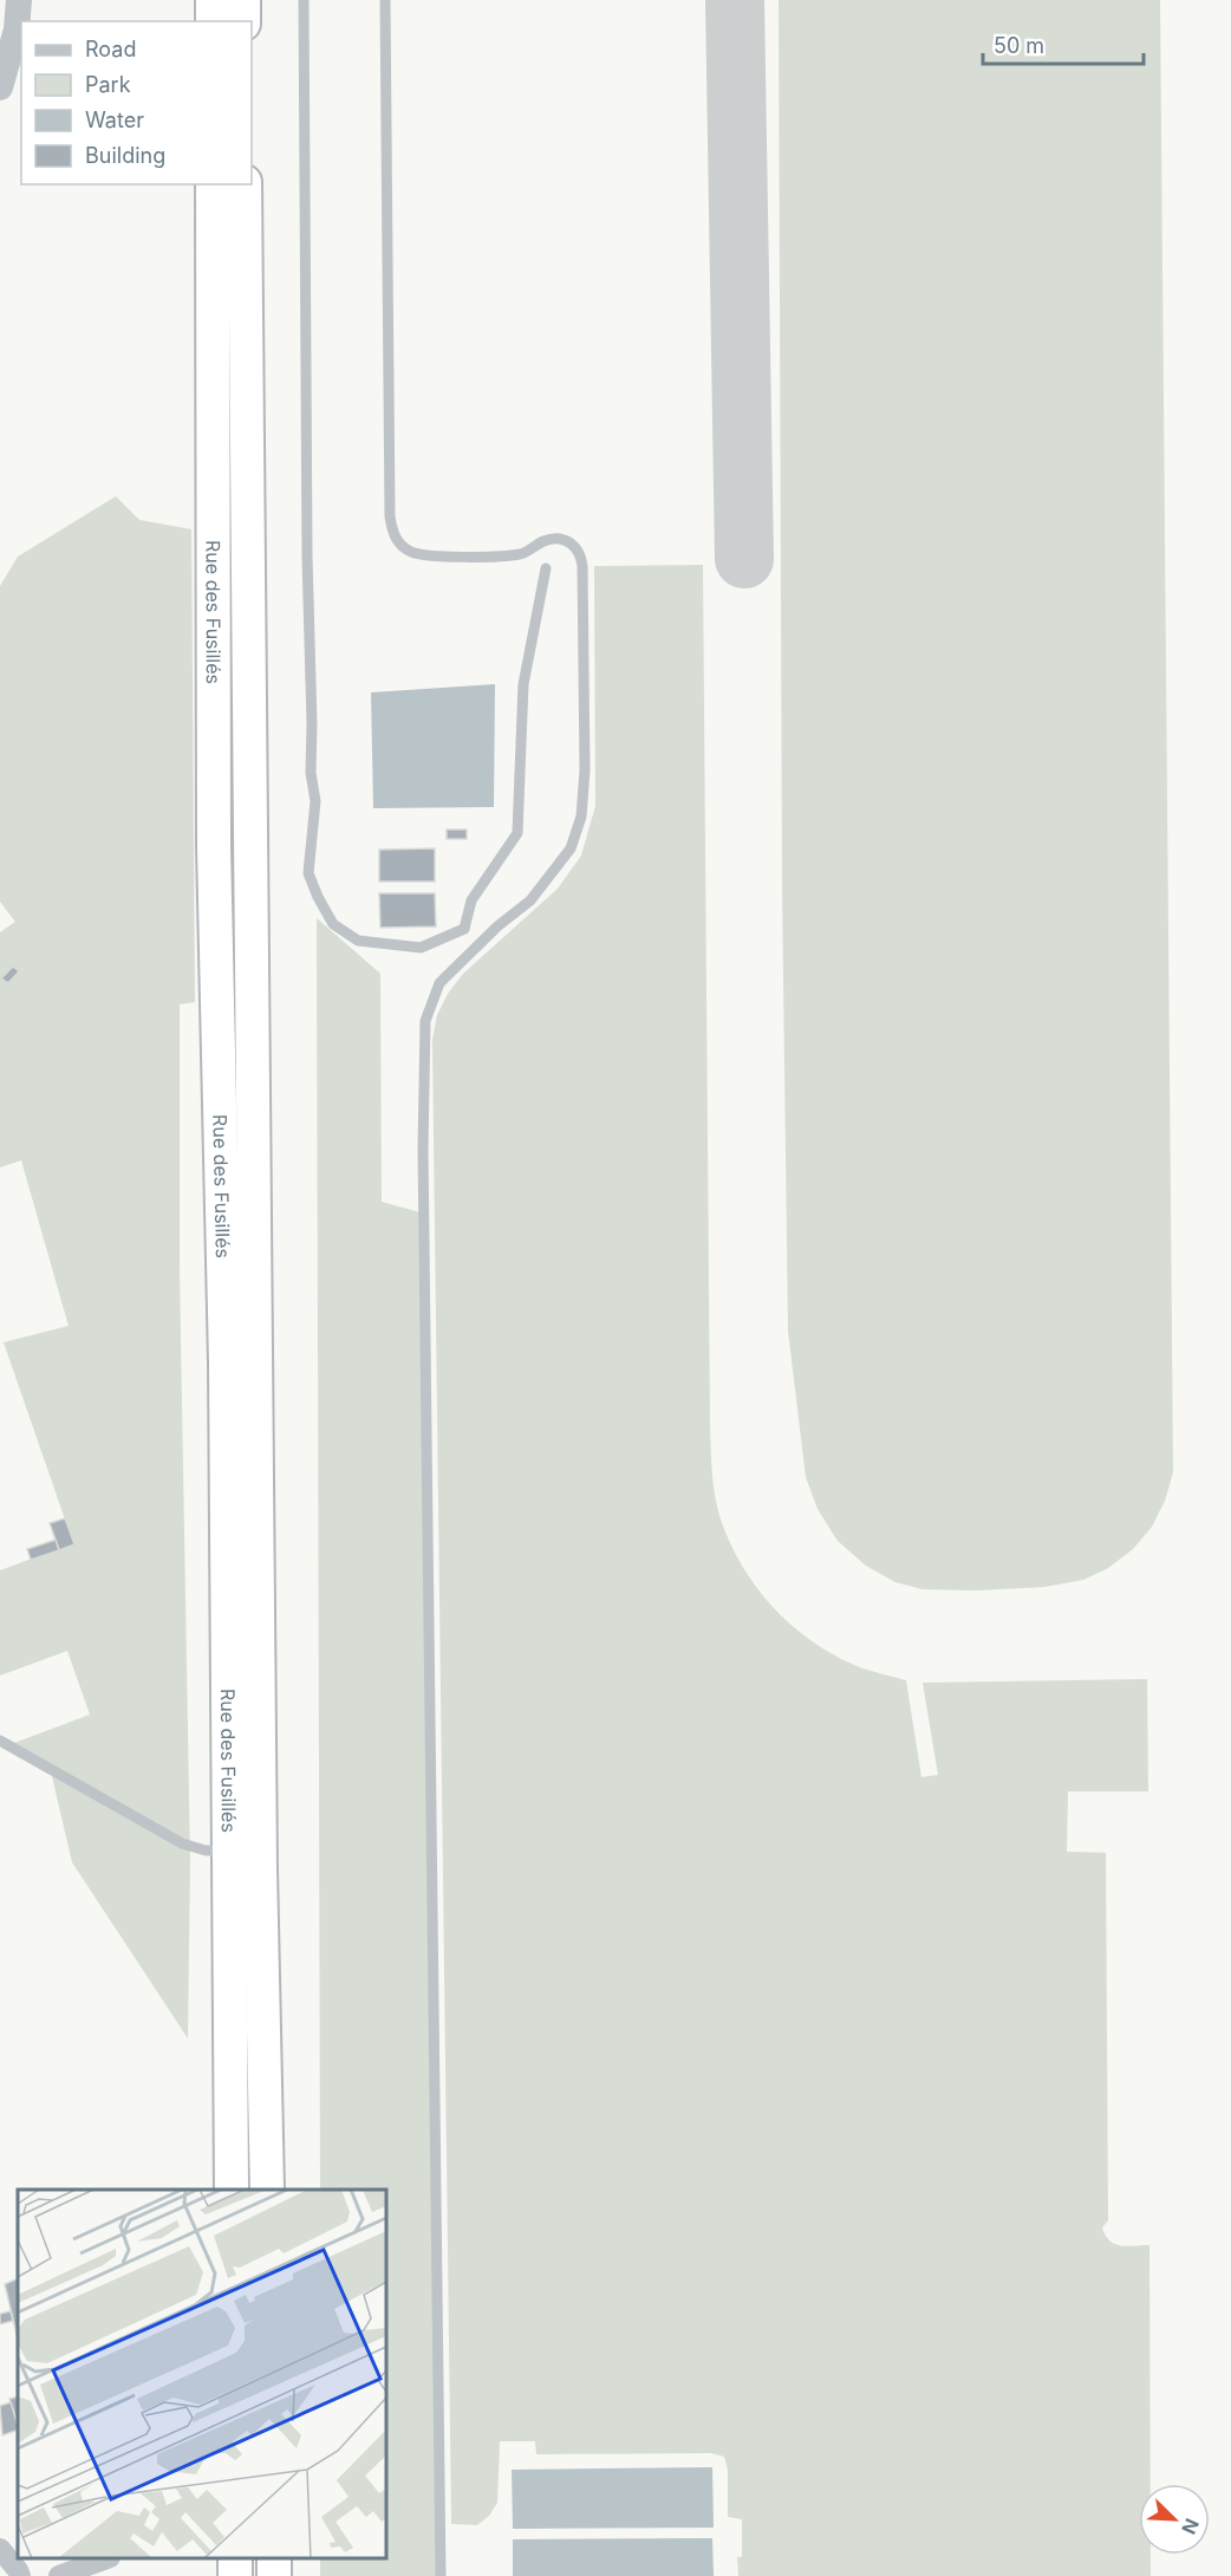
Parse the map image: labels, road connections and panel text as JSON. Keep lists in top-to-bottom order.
{
  "streets": {
    "highway": ["Rue des Fusillés"]
  },
  "legend": [
    "Road",
    "Park",
    "Water",
    "Building"
  ],
  "scale_bar": "50 m",
  "north": "bottom right"
}
